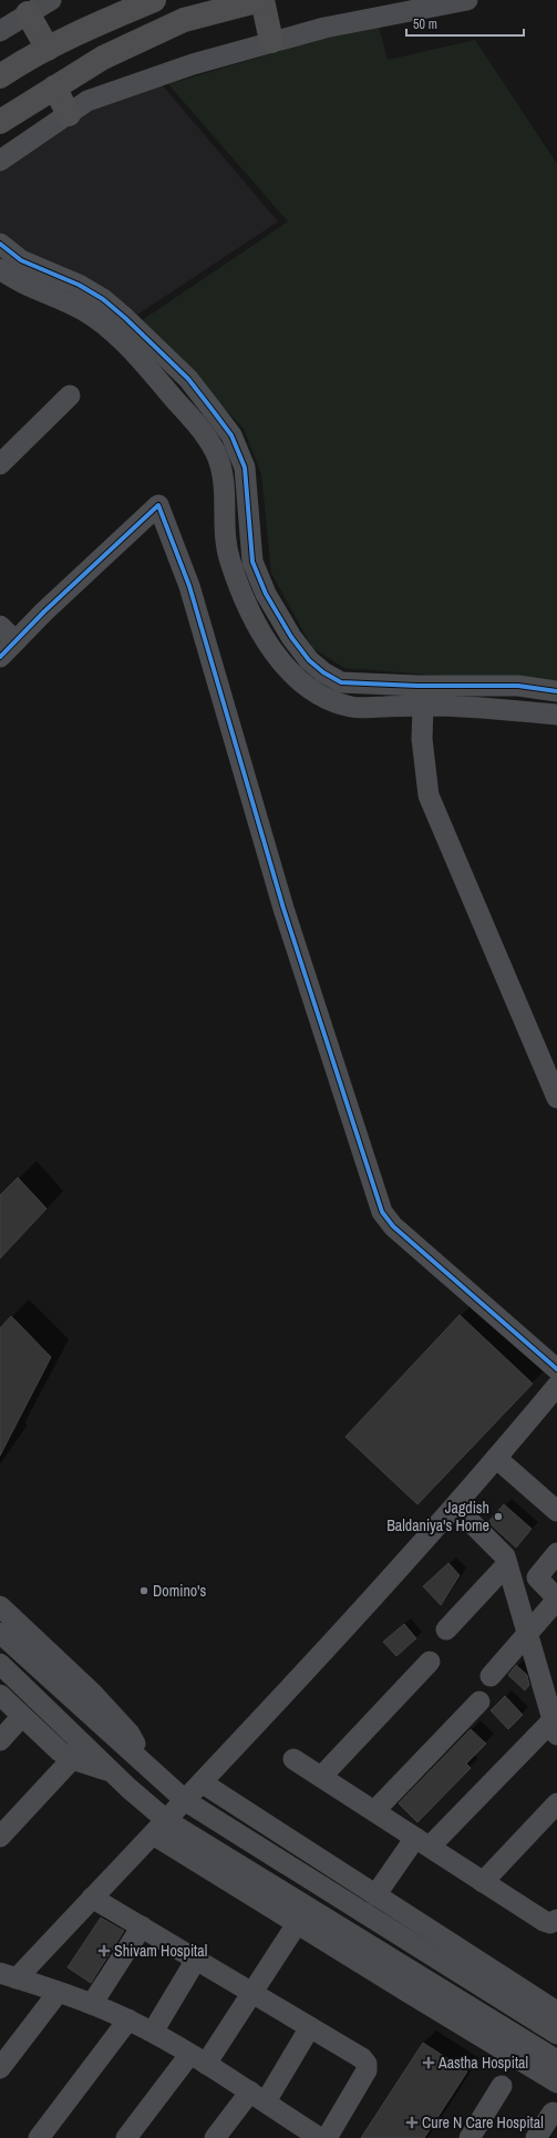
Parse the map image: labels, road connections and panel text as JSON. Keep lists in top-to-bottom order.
{
  "places": {
    "other": ["Jagdish Baldaniya's Home", "Domino's"],
    "health": ["Shivam Hospital", "Aastha Hospital", "Cure N Care Hospital"]
  },
  "scale_bar": "50 m"
}
